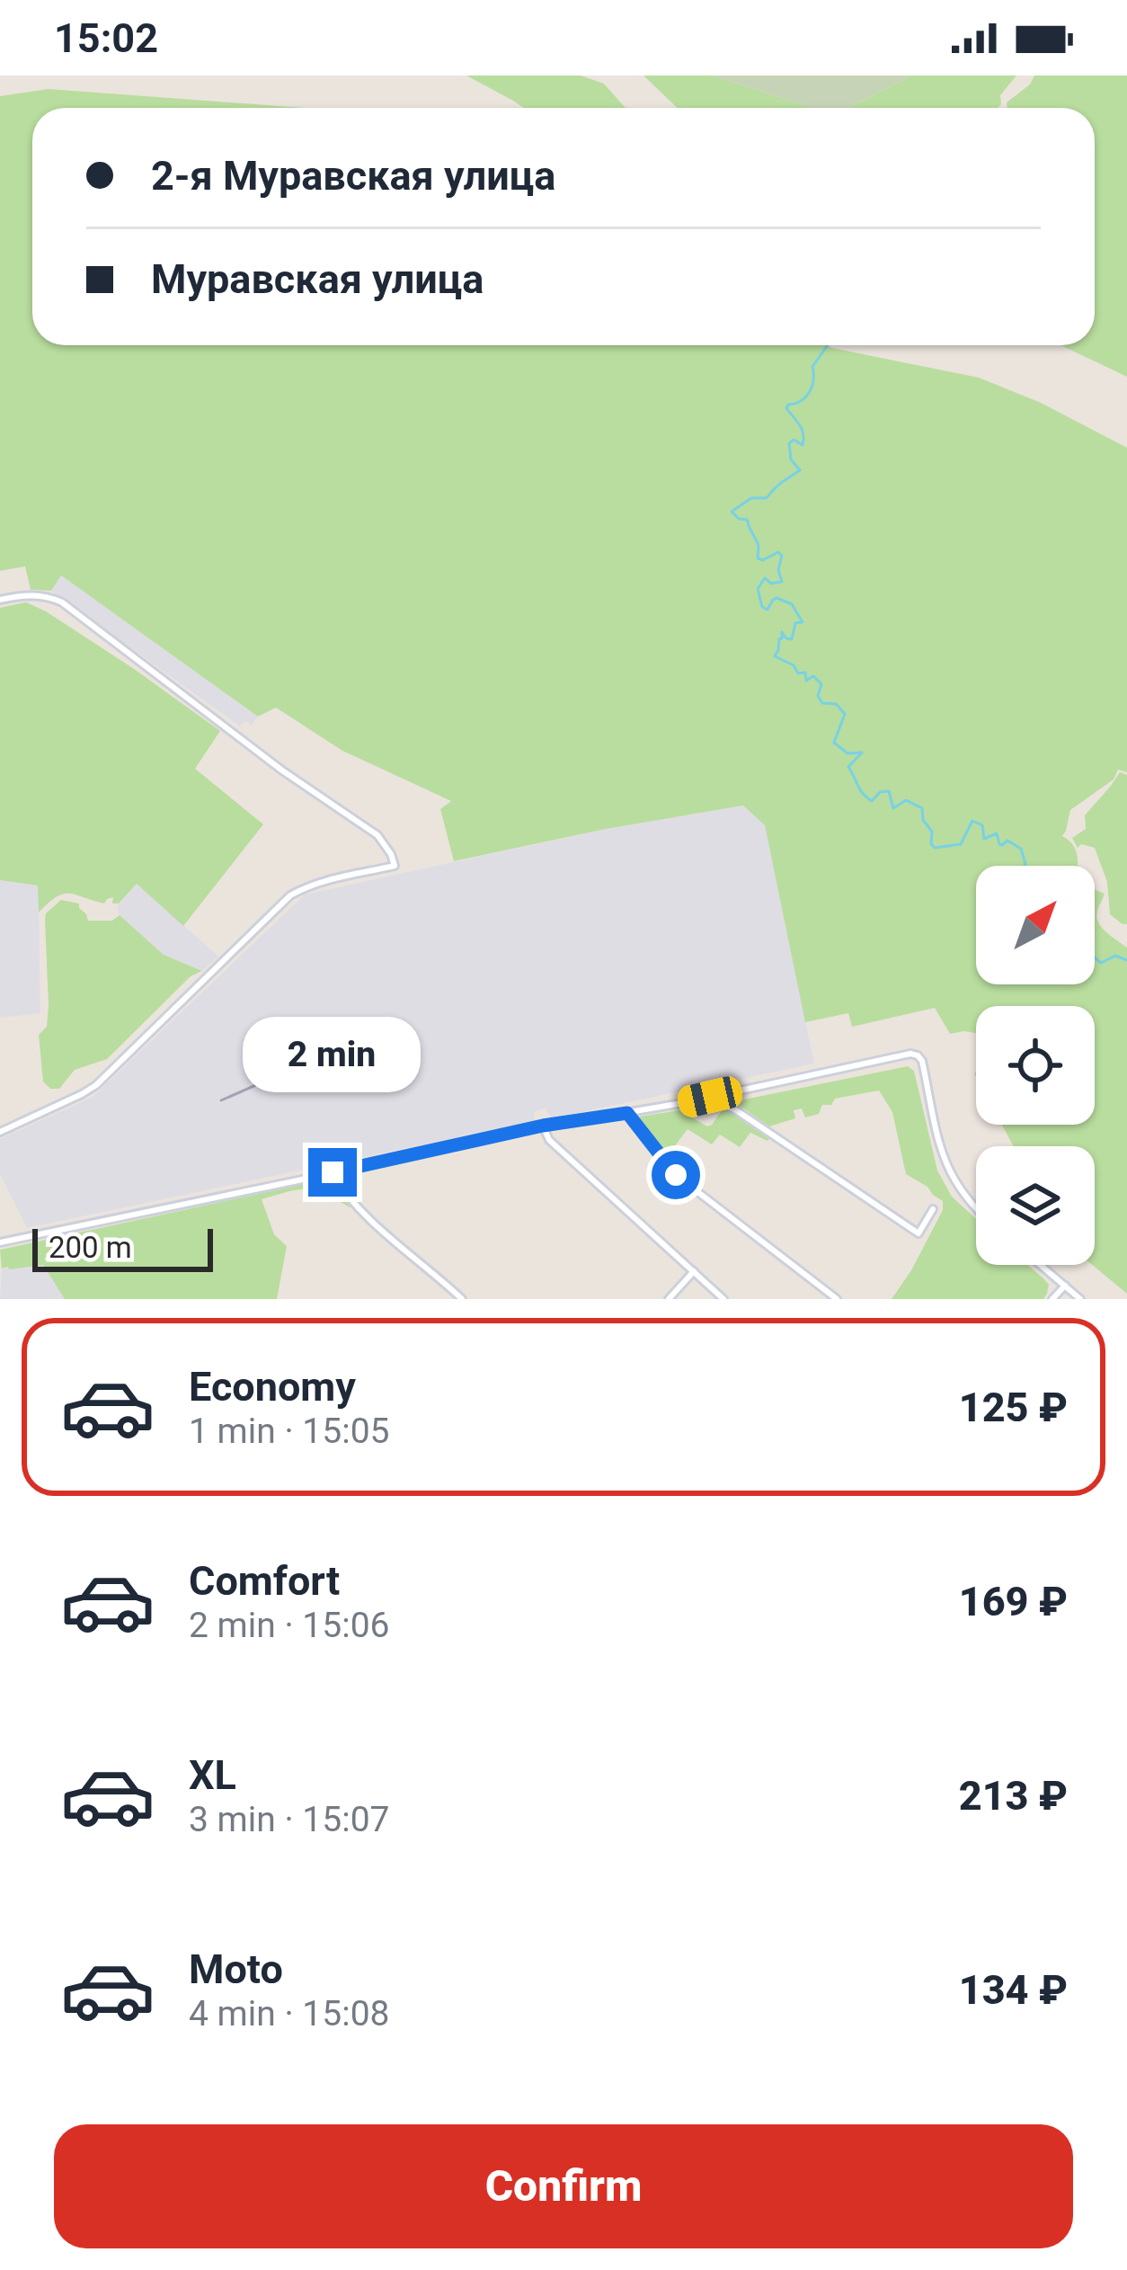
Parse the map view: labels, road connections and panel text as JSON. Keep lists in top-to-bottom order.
{
  "scale_bar": "200 m",
  "north": "top right",
  "page": {
    "status": "15:02",
    "banner": ["2-я Муравская улица", "Муравская улица"],
    "bubble": "2 min",
    "scale": "200 m",
    "list": [
      {
        "name": "Economy",
        "note": "1 min · 15:05",
        "value": "125 ₽"
      },
      {
        "name": "Comfort",
        "note": "2 min · 15:06",
        "value": "169 ₽"
      },
      {
        "name": "XL",
        "note": "3 min · 15:07",
        "value": "213 ₽"
      },
      {
        "name": "Moto",
        "note": "4 min · 15:08",
        "value": "134 ₽"
      }
    ],
    "buttons": "Confirm"
  }
}
